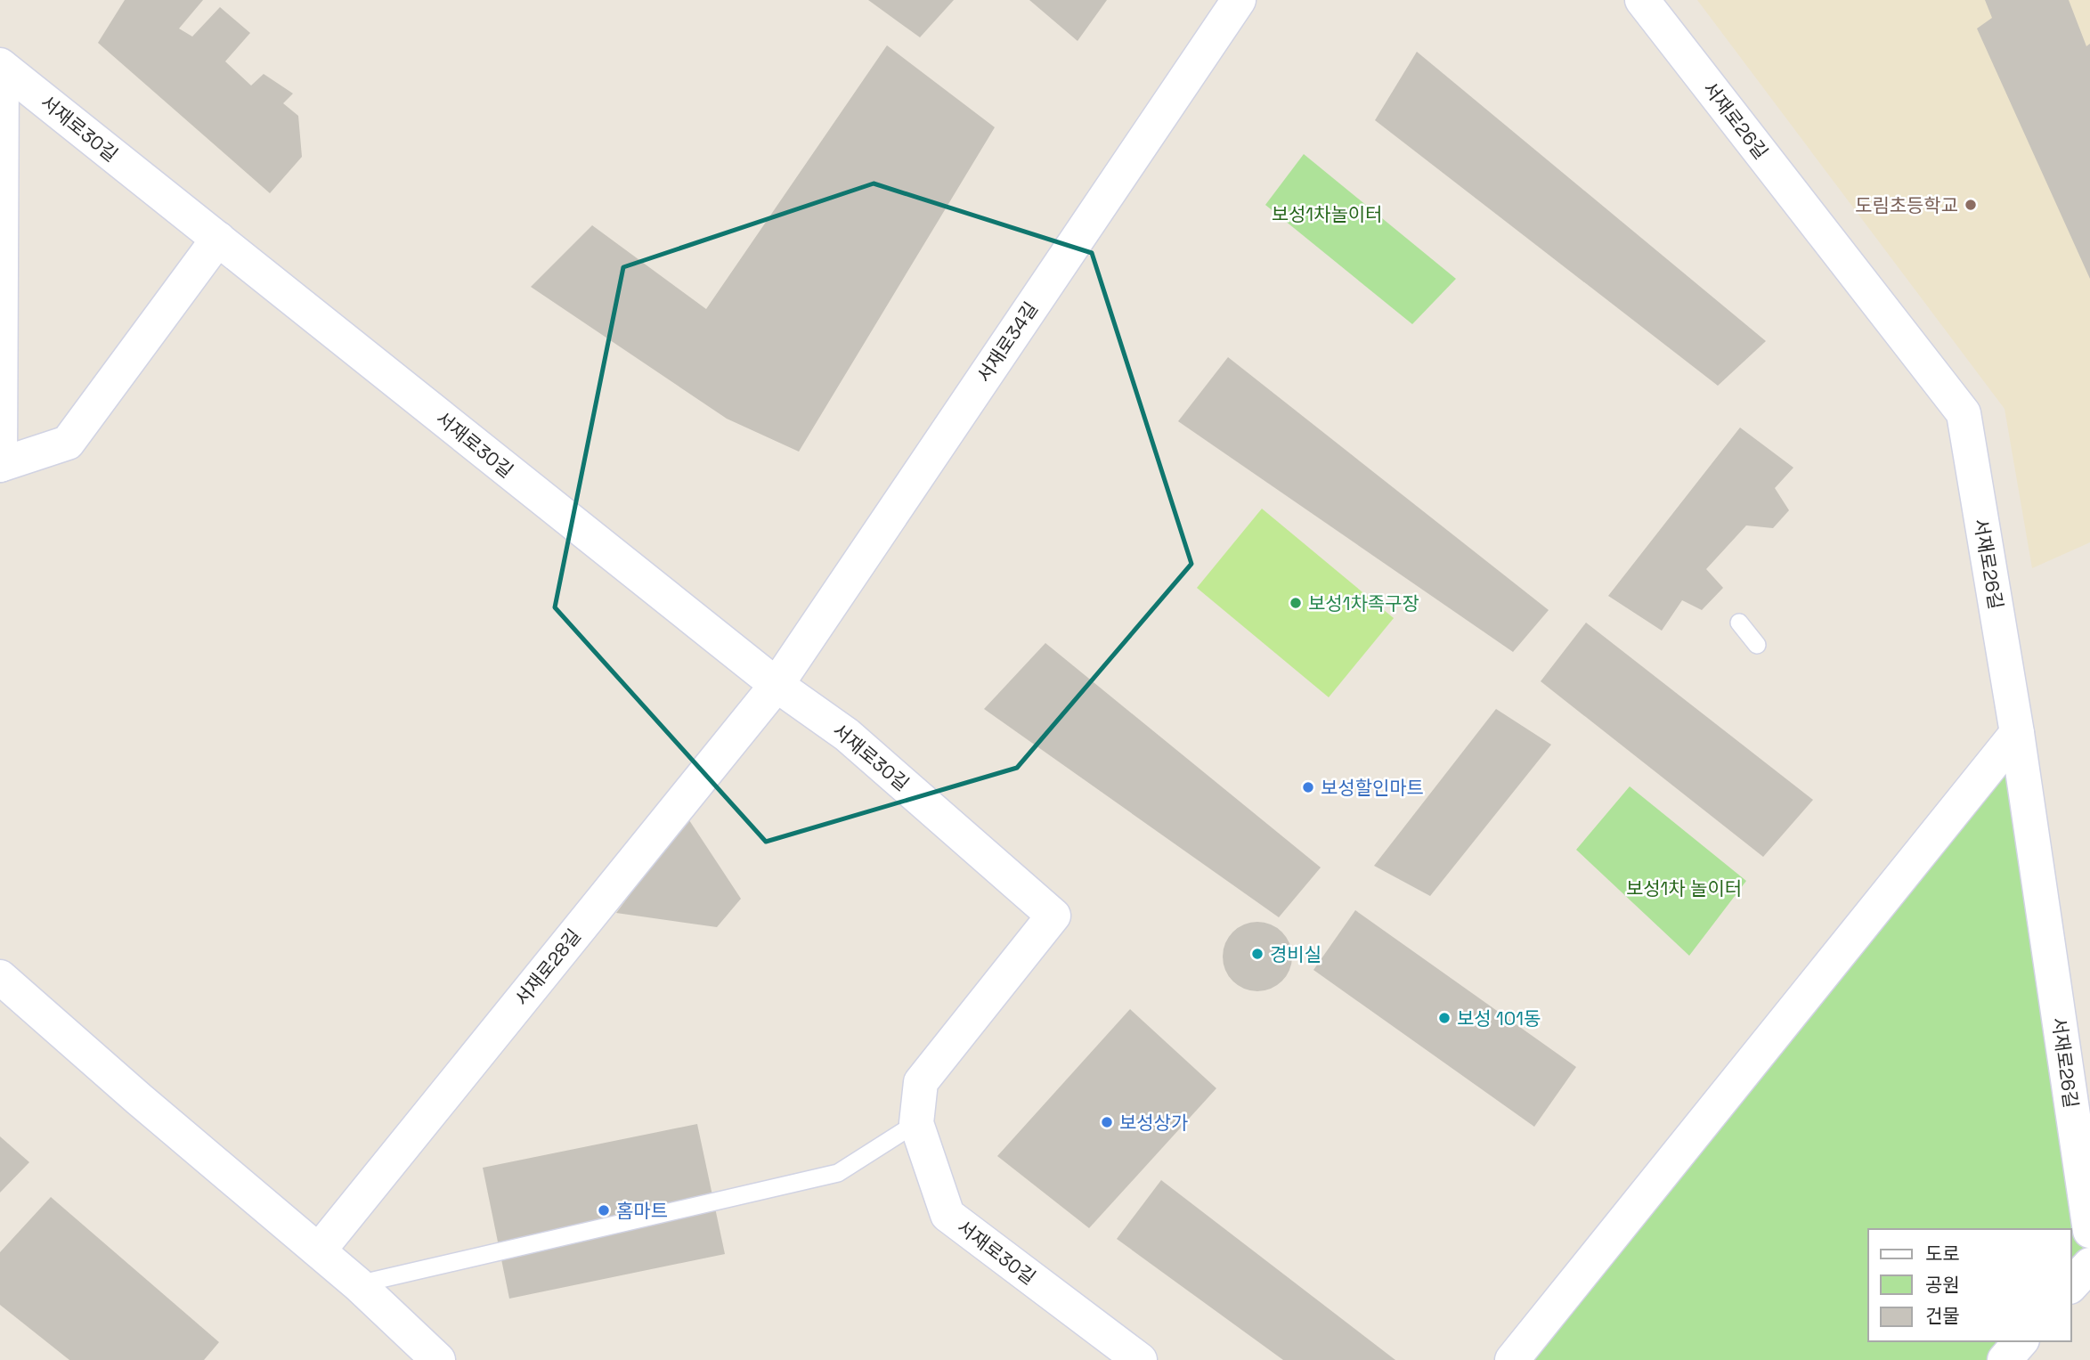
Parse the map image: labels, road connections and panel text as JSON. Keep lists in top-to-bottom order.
{
  "streets": {
    "street": [
      "서재로26길",
      "서재로30길",
      "서재로34길",
      "서재로28길"
    ]
  },
  "crossings": [
    ["서재로30길", "서재로34길"],
    ["서재로30길", "서재로28길"],
    ["서재로34길", "서재로28길"]
  ],
  "parks": ["보성1차놀이터", "보성1차 놀이터"],
  "places": [
    "도림초등학교",
    "보성1차족구장",
    "보성할인마트",
    "경비실",
    "보성 101동",
    "보성상가",
    "홈마트"
  ],
  "legend": ["도로", "공원", "건물"]
}
